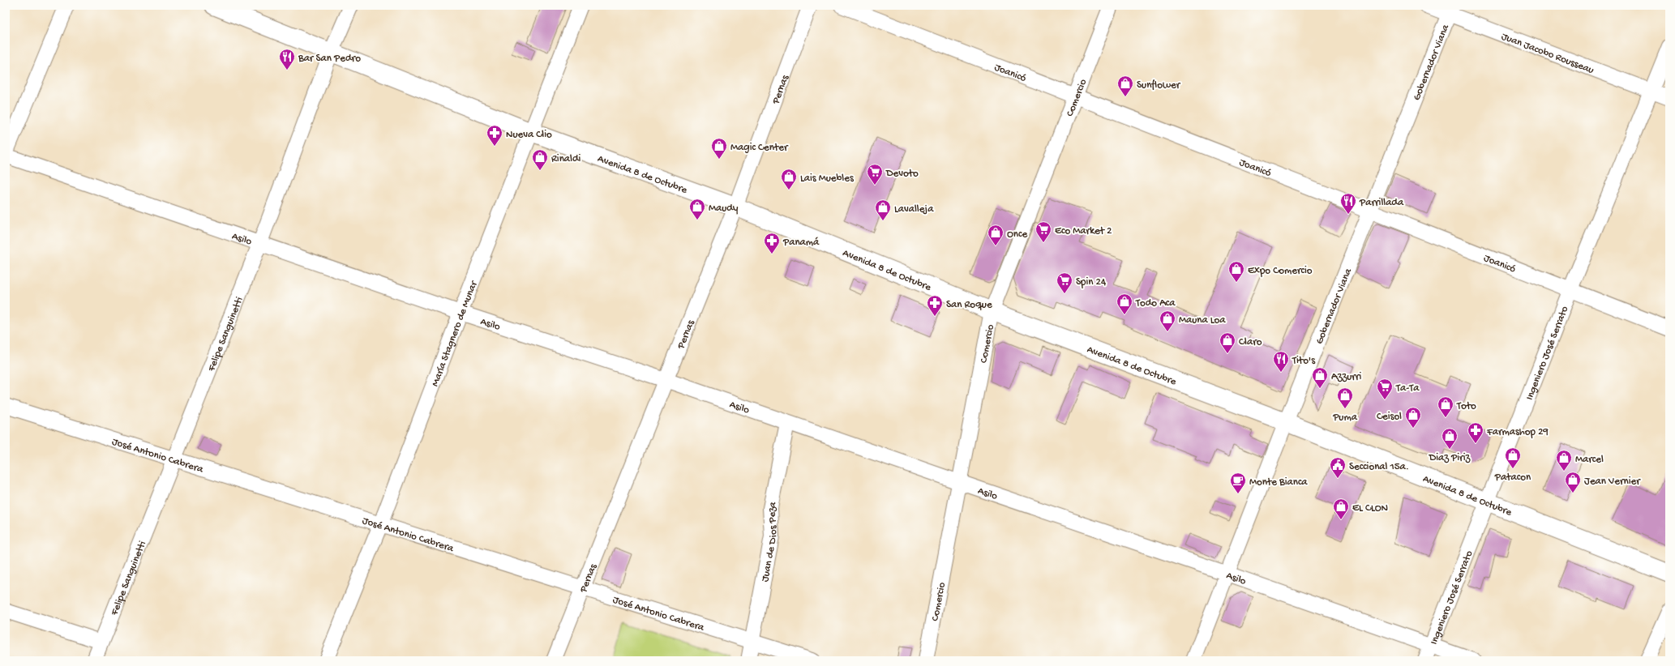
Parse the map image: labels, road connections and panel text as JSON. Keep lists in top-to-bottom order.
{
  "streets": {
    "main road": ["Avenida 8 de Octubre"],
    "street": [
      "Juan Jacobo Rousseau",
      "Gobernador Viana",
      "Joanicó",
      "Pernas",
      "Comercio",
      "Asilo",
      "María Stagnero de Munar",
      "Felipe Sanguinetti",
      "Ingeniero José Serrato",
      "José Antonio Cabrera",
      "Juan de Dios Peza"
    ]
  },
  "crossings": [
    ["Juan Jacobo Rousseau", "Gobernador Viana"],
    ["Juan Jacobo Rousseau", "Ingeniero José Serrato"],
    ["Gobernador Viana", "Joanicó"],
    ["Gobernador Viana", "Avenida 8 de Octubre"],
    ["Gobernador Viana", "Asilo"],
    ["Joanicó", "Comercio"],
    ["Joanicó", "Ingeniero José Serrato"],
    ["Pernas", "Avenida 8 de Octubre"],
    ["Pernas", "Asilo"],
    ["Pernas", "José Antonio Cabrera"],
    ["Comercio", "Avenida 8 de Octubre"],
    ["Comercio", "Asilo"],
    ["Avenida 8 de Octubre", "María Stagnero de Munar"],
    ["Avenida 8 de Octubre", "Felipe Sanguinetti"],
    ["Avenida 8 de Octubre", "Ingeniero José Serrato"],
    ["Asilo", "María Stagnero de Munar"],
    ["Asilo", "Felipe Sanguinetti"],
    ["Asilo", "Ingeniero José Serrato"],
    ["Asilo", "Juan de Dios Peza"],
    ["María Stagnero de Munar", "José Antonio Cabrera"],
    ["Felipe Sanguinetti", "José Antonio Cabrera"],
    ["José Antonio Cabrera", "Juan de Dios Peza"]
  ],
  "places": {
    "restaurant": ["Bar San Pedro", "Parrillada", "Tito's"],
    "shop": [
      "Sunflower",
      "Magic Center",
      "Rinaldi",
      "Lais Muebles",
      "Maudy",
      "Lavalleja",
      "Once",
      "Expo Comercio",
      "Todo Aca",
      "Mauna Loa",
      "Claro",
      "Azzurri",
      "Puma",
      "Toto",
      "Ceisol",
      "Diaz Piriz",
      "Patacon",
      "Marcel",
      "Jean Vernier",
      "EL CLON"
    ],
    "pharmacy": [
      "Nueva Clio",
      "Panamá",
      "San Roque",
      "Farmashop 29"
    ],
    "supermarket": [
      "Devoto",
      "Eco Market 2",
      "Spin 24",
      "Ta-Ta"
    ],
    "public building": ["Seccional 15a."],
    "cafe": ["Monte Bianca"]
  }
}
